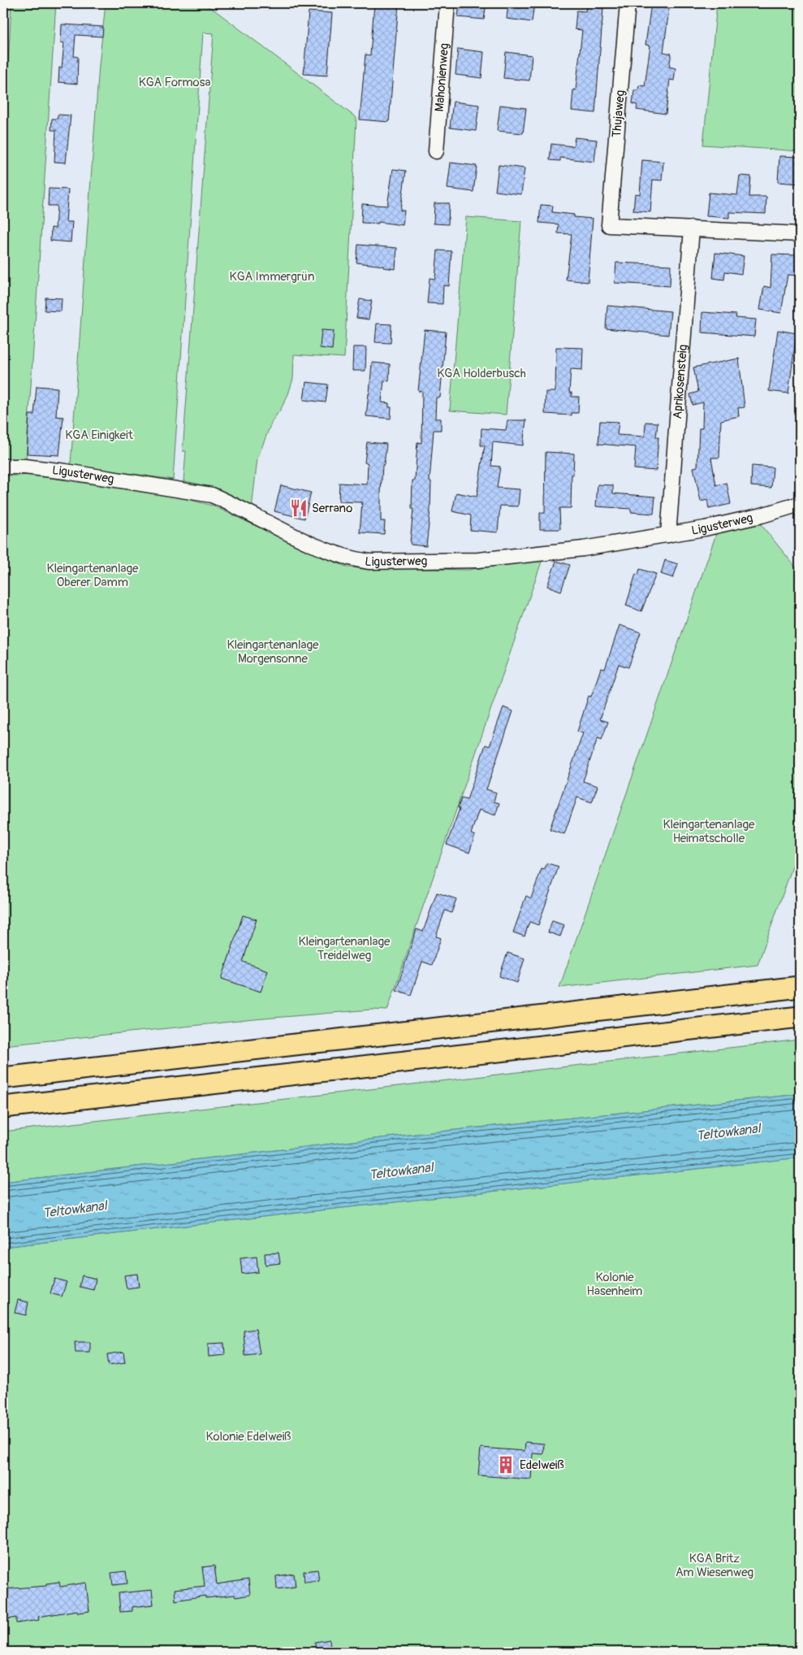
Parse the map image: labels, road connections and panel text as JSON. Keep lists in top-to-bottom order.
{
  "streets": {
    "street": [
      "Mahonienweg",
      "Thujaweg",
      "Aprikosensteig",
      "Ligusterweg"
    ]
  },
  "crossings": [
    ["Thujaweg", "Aprikosensteig"],
    ["Aprikosensteig", "Ligusterweg"]
  ],
  "water": ["Teltowkanal"],
  "parks": [
    "KGA Formosa",
    "KGA Immergrün",
    "KGA Holderbusch",
    "KGA Einigkeit",
    "Kleingartenanlage Oberer Damm",
    "Kleingartenanlage Morgensonne",
    "Kleingartenanlage Heimatscholle",
    "Kleingartenanlage Treidelweg",
    "Kolonie Hasenheim",
    "Kolonie Edelweiß",
    "KGA Britz Am Wiesenweg"
  ],
  "places": {
    "restaurant": ["Serrano"],
    "building": ["Edelweiß"]
  }
}
